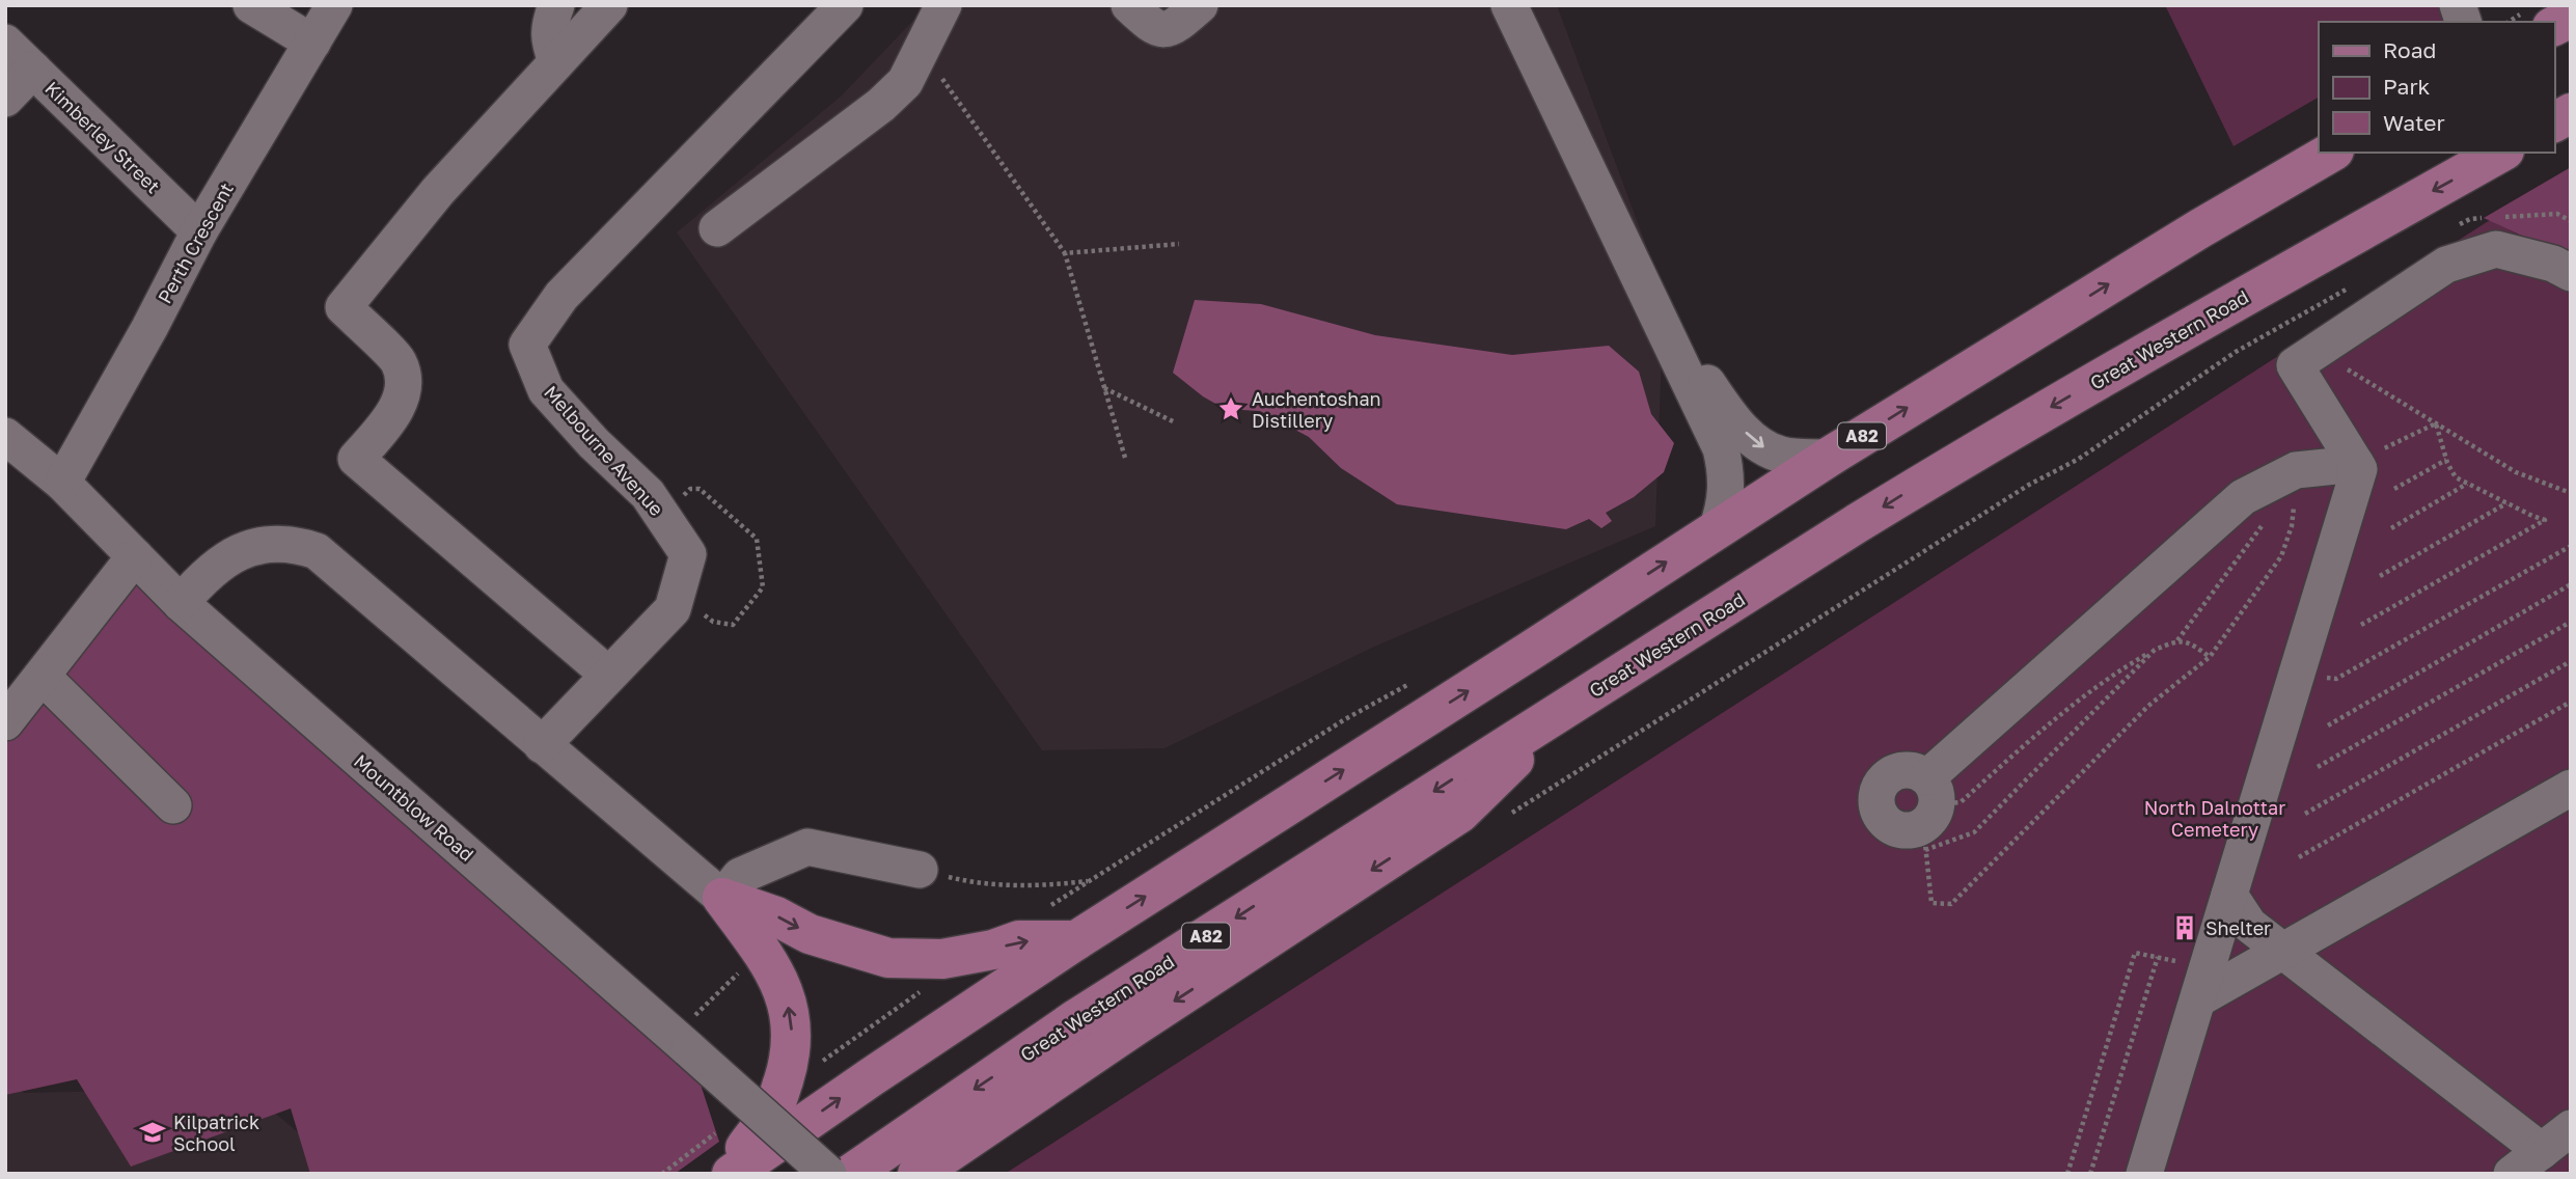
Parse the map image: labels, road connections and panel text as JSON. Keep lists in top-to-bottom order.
{
  "streets": {
    "main road": ["Great Western Road", "A82"],
    "street": [
      "Kimberley Street",
      "Perth Crescent",
      "Melbourne Avenue",
      "Mountblow Road"
    ]
  },
  "crossings": [
    ["Kimberley Street", "Perth Crescent"],
    ["Perth Crescent", "Mountblow Road"]
  ],
  "parks": ["North Dalnottar Cemetery"],
  "places": {
    "place": ["Auchentoshan Distillery"],
    "building": ["Shelter"],
    "school or university": ["Kilpatrick School"]
  },
  "legend": ["Road", "Park", "Water"]
}
